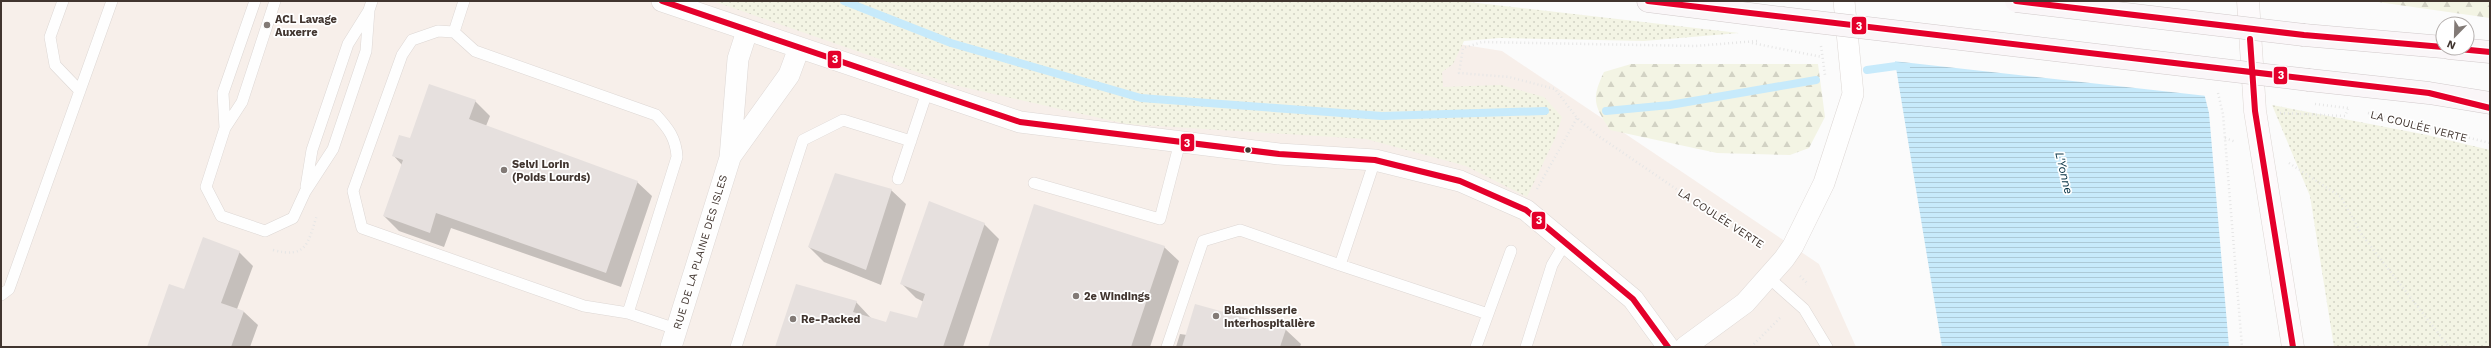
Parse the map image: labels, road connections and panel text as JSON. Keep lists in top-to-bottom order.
{
  "streets": {
    "street": ["RUE DE LA PLAINE DES ISLES"],
    "path": ["LA COULÉE VERTE"]
  },
  "water": ["L'Yonne"],
  "places": [
    "ACL Lavage Auxerre",
    "Selvi Lorin (Poids Lourds)",
    "2e Windings",
    "Blanchisserie Interhospitalière",
    "Re-Packed"
  ],
  "lines": ["transit line 3"],
  "north": "bottom left"
}
